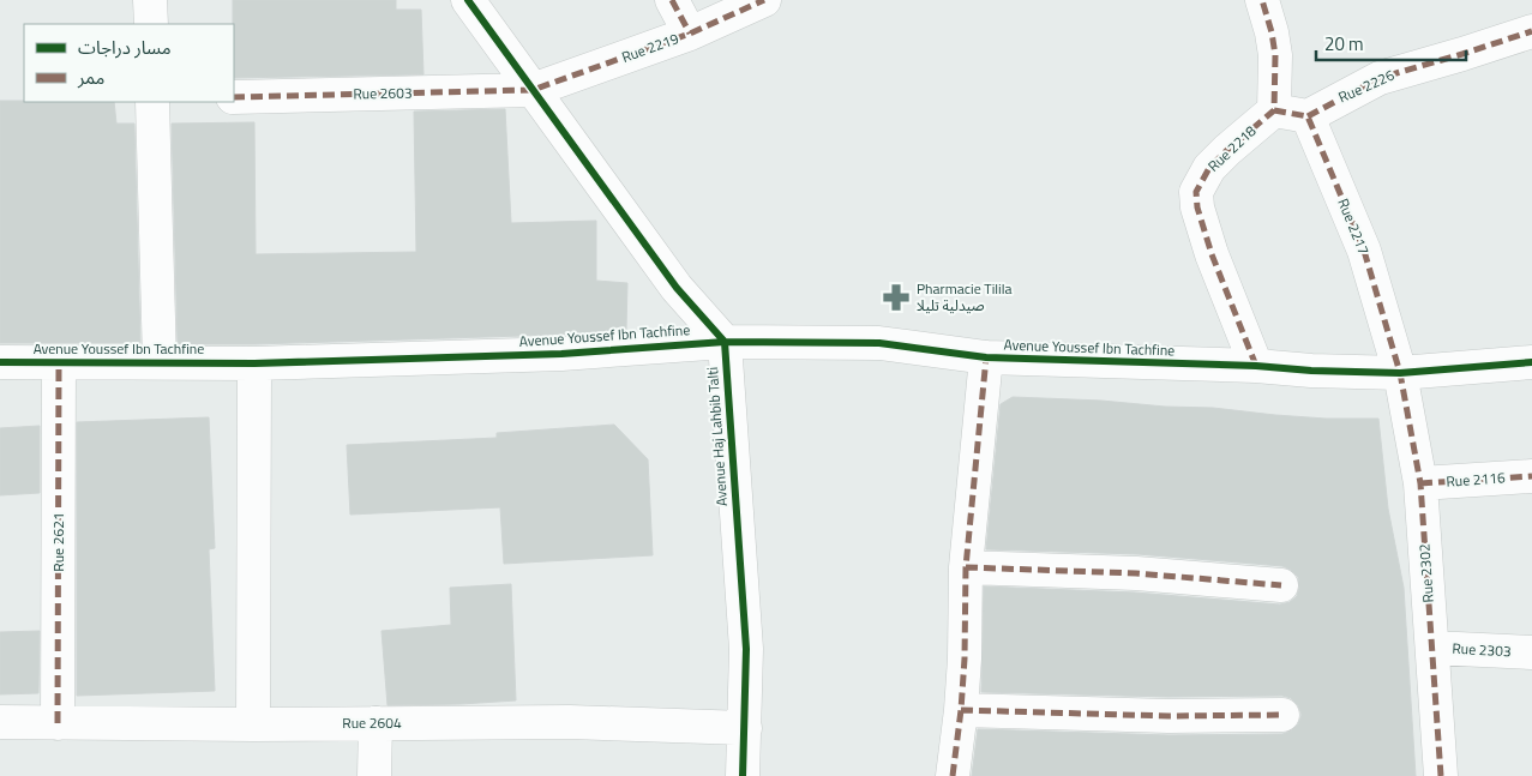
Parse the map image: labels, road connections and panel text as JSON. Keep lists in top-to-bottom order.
{
  "streets": {
    "street": [
      "Rue 2219",
      "Rue 2226",
      "Rue 2603",
      "Rue 2218",
      "Rue 2217",
      "Avenue Youssef Ibn Tachfine",
      "Avenue Haj Lahbib Talti",
      "Rue 2116",
      "Rue 2621",
      "Rue 2302",
      "Rue 2303",
      "Rue 2604"
    ]
  },
  "crossings": [
    ["Rue 2219", "Rue 2603"],
    ["Rue 2226", "Rue 2217"],
    ["Rue 2218", "Avenue Youssef Ibn Tachfine"],
    ["Rue 2217", "Avenue Youssef Ibn Tachfine"],
    ["Rue 2217", "Rue 2302"],
    ["Avenue Youssef Ibn Tachfine", "Avenue Haj Lahbib Talti"],
    ["Avenue Youssef Ibn Tachfine", "Rue 2621"],
    ["Avenue Youssef Ibn Tachfine", "Rue 2302"],
    ["Avenue Haj Lahbib Talti", "Rue 2604"],
    ["Rue 2116", "Rue 2302"],
    ["Rue 2621", "Rue 2604"],
    ["Rue 2302", "Rue 2303"]
  ],
  "places": {
    "pharmacy": ["Pharmacie Tilila صيدلية تليلا"]
  },
  "legend": ["مسار دراجات", "ممر"],
  "scale_bar": "20 m"
}
